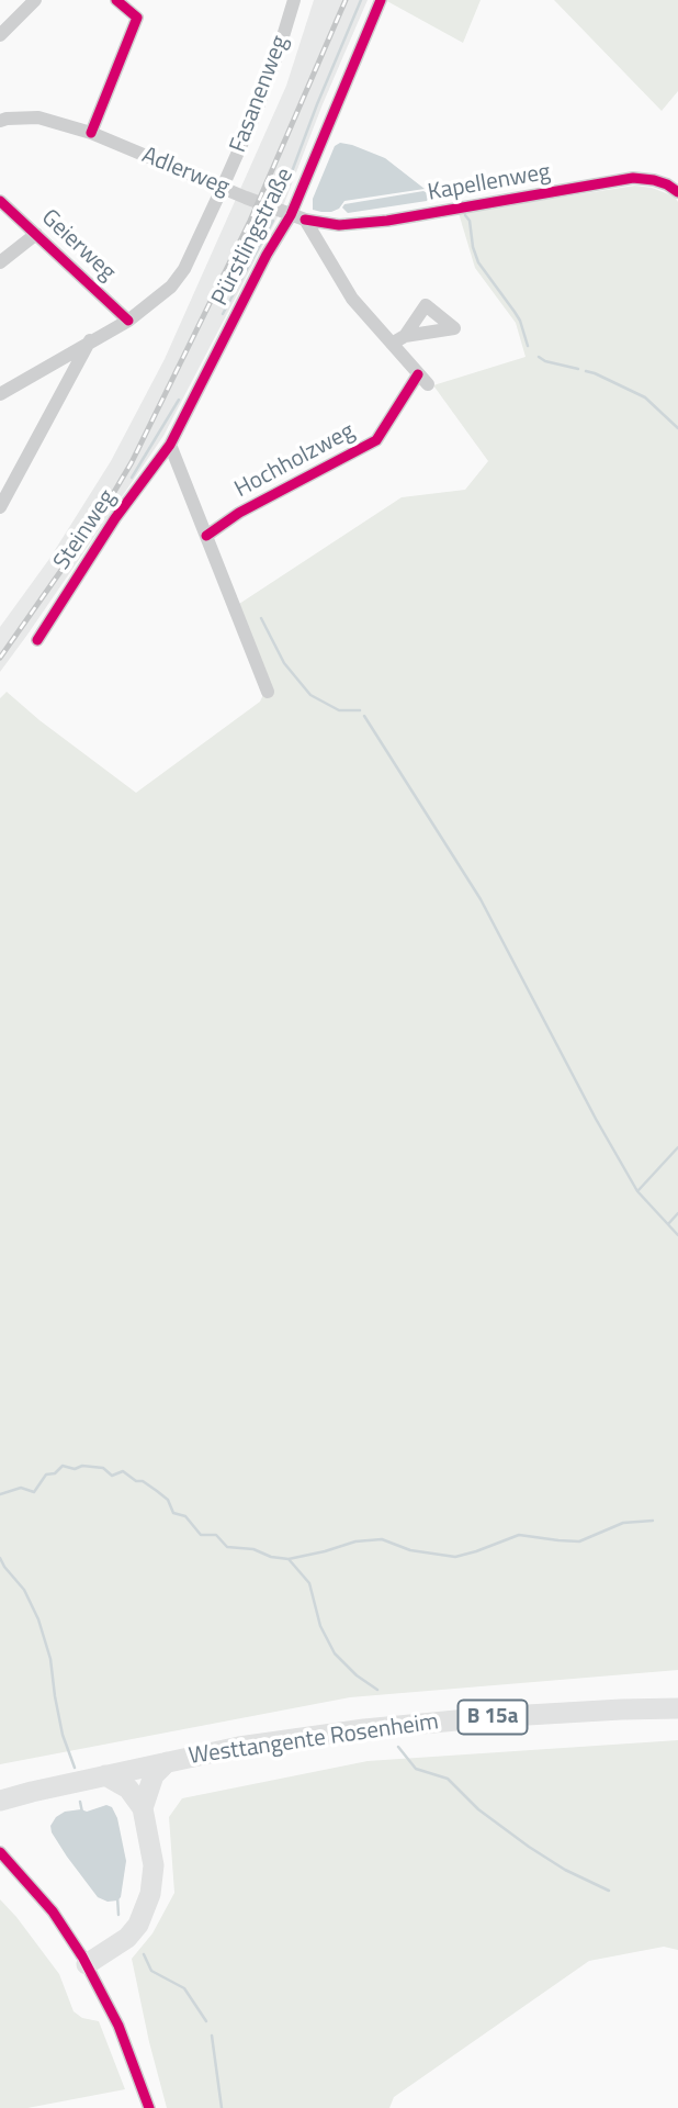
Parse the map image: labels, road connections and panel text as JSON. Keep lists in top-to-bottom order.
{
  "streets": {
    "highway": ["B 15a", "Westtangente Rosenheim"],
    "street": [
      "Fasanenweg",
      "Adlerweg",
      "Kapellenweg",
      "Pürstlingstraße",
      "Geierweg",
      "Hochholzweg",
      "Steinweg"
    ]
  },
  "crossings": [
    ["Fasanenweg", "Adlerweg"],
    ["Fasanenweg", "Geierweg"],
    ["Adlerweg", "Kapellenweg"],
    ["Adlerweg", "Pürstlingstraße"],
    ["Kapellenweg", "Pürstlingstraße"],
    ["Pürstlingstraße", "Steinweg"]
  ]
}
